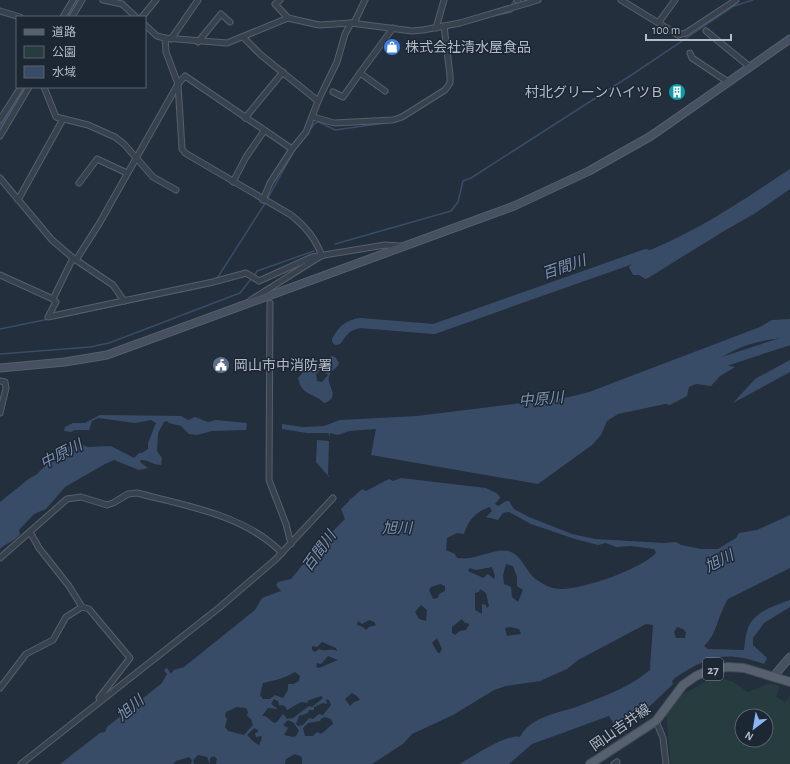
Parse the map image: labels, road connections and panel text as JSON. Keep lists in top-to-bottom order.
{
  "streets": {
    "main road": ["27", "岡山吉井線"]
  },
  "water": ["百間川", "中原川", "旭川"],
  "places": {
    "shop": ["株式会社清水屋食品"],
    "building": ["村北グリーンハイツＢ"],
    "public building": ["岡山市中消防署"]
  },
  "legend": ["道路", "公園", "水域"],
  "scale_bar": "100 m",
  "north": "bottom left"
}
